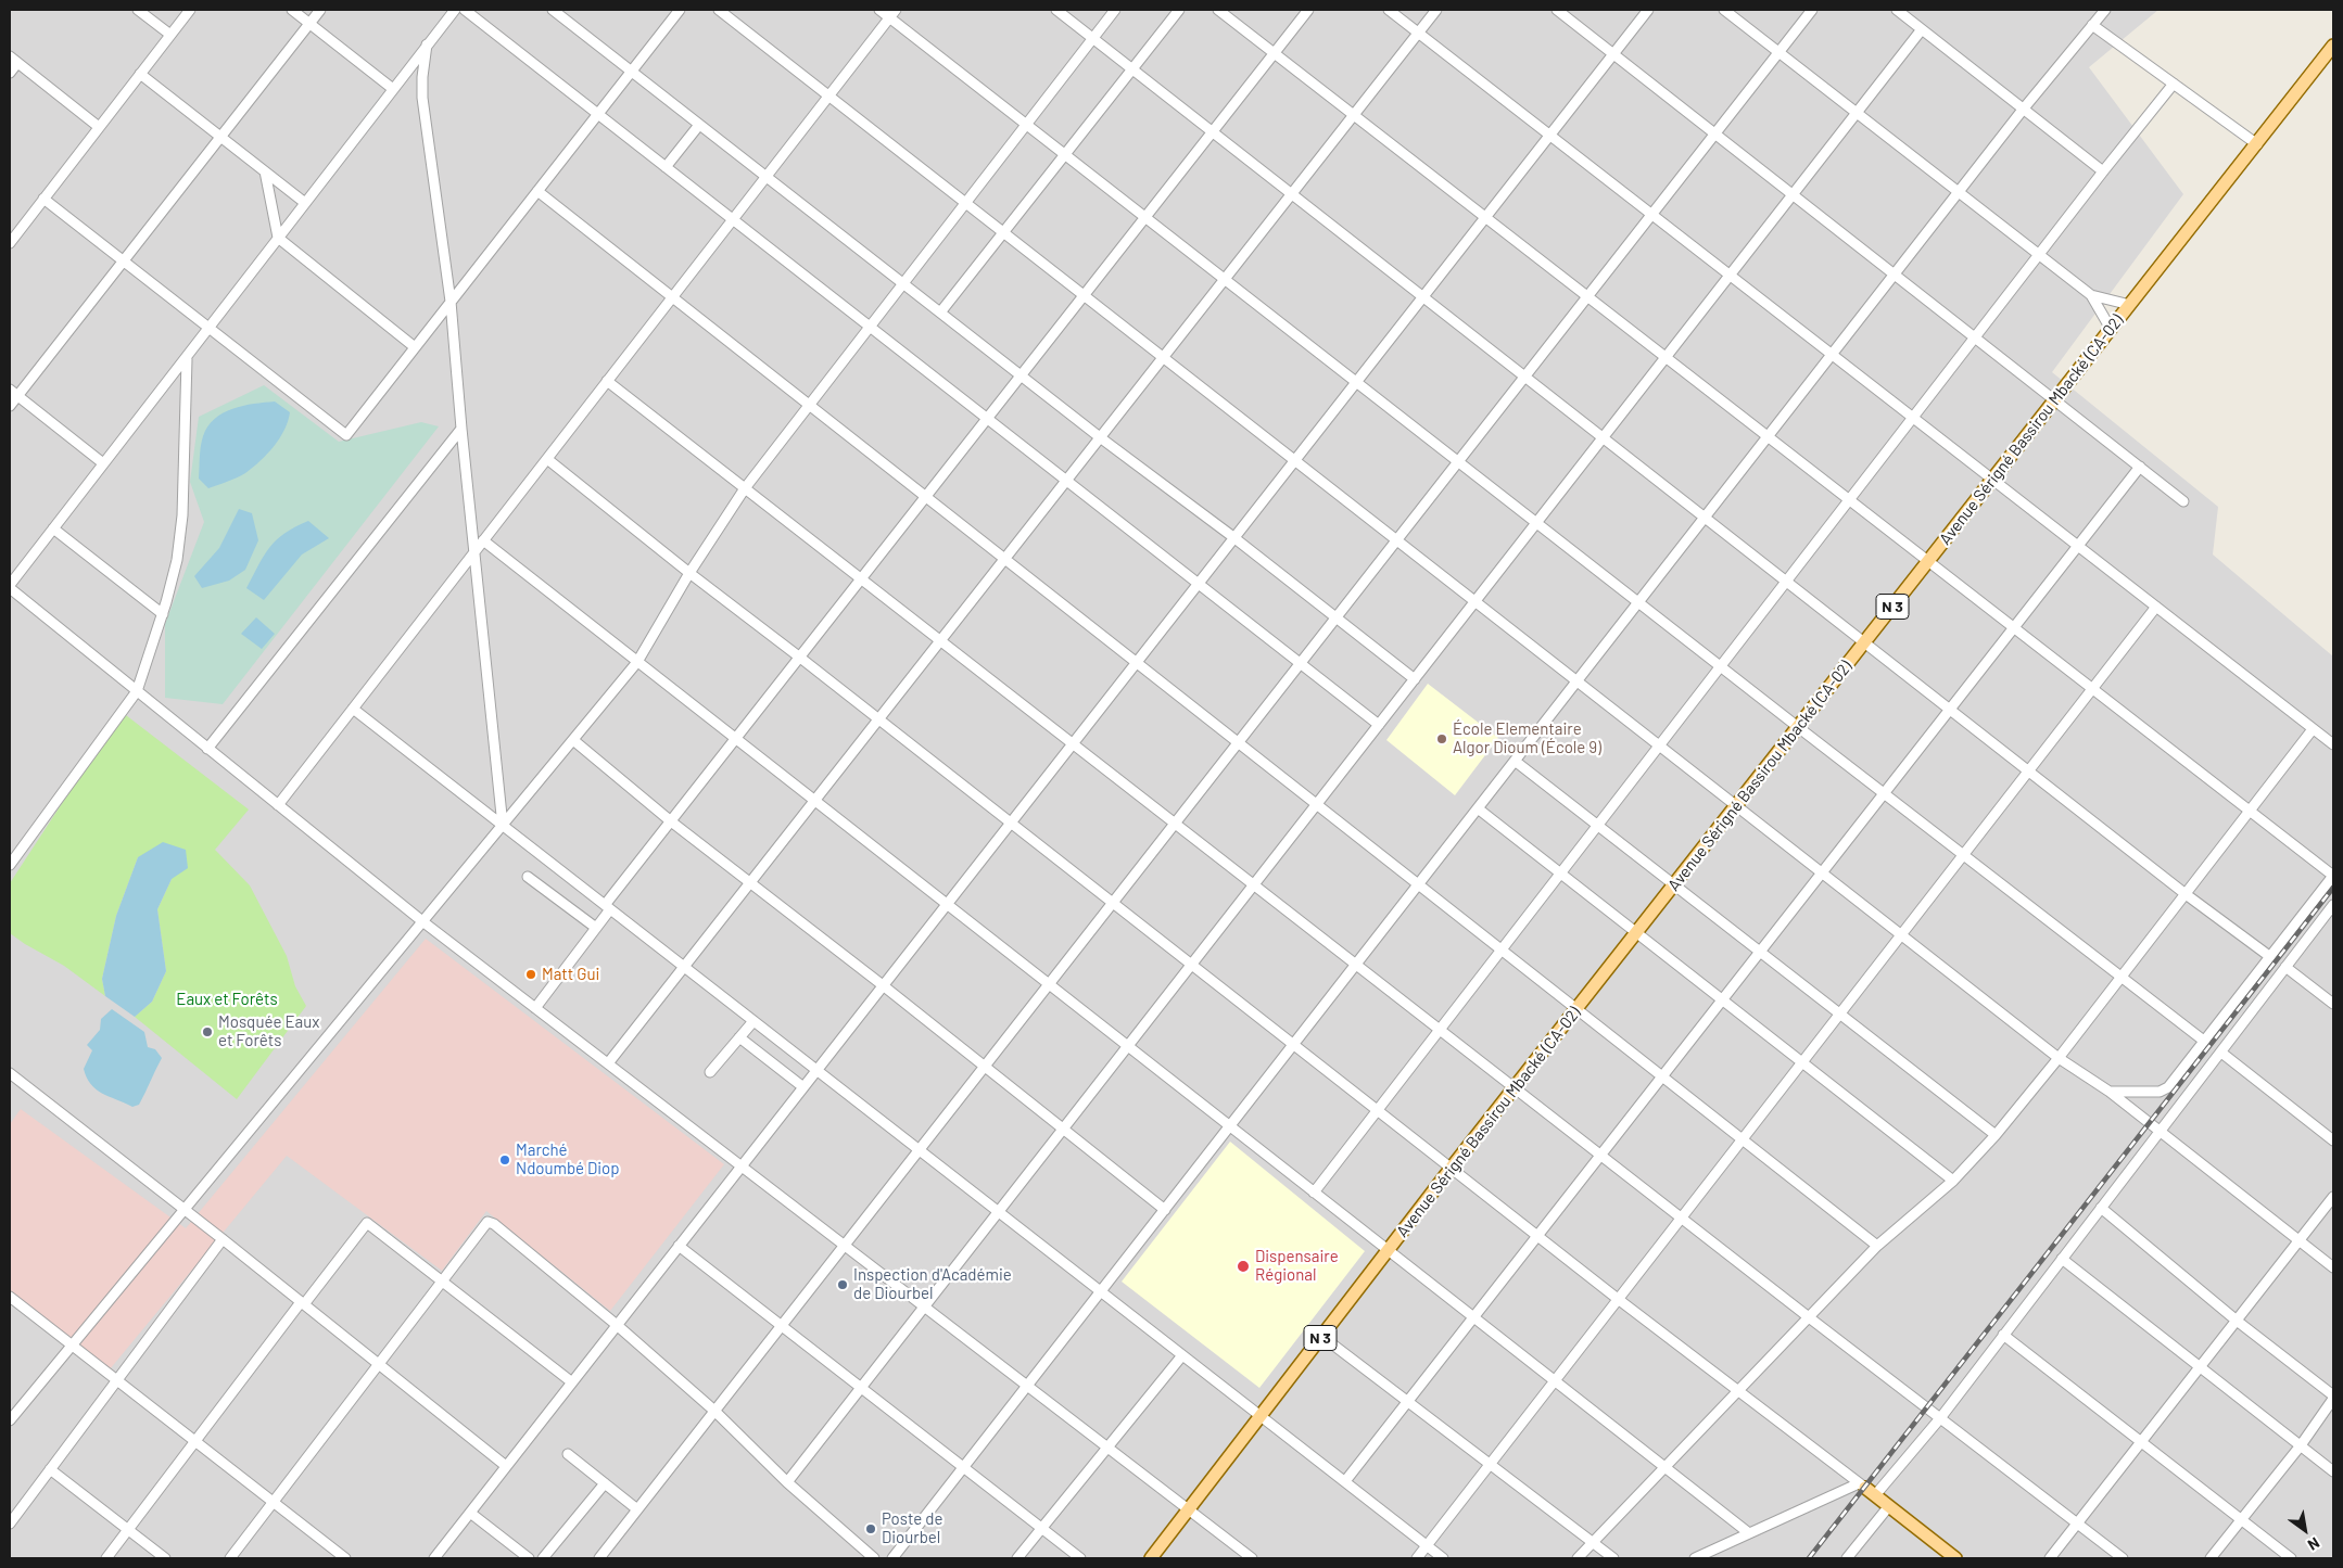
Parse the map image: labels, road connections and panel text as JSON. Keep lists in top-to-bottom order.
{
  "streets": {
    "main road": ["Avenue Sérigné Bassirou Mbacké (CA-02)", "N 3"]
  },
  "crossings": [
    ["Avenue Sérigné Bassirou Mbacké (CA-02)", "N 3"]
  ],
  "parks": ["Eaux et Forêts"],
  "places": [
    "École Elementaire Algor Dioum (École 9)",
    "Matt Gui",
    "Mosquée Eaux et Forêts",
    "Marché Ndoumbé Diop",
    "Dispensaire Régional",
    "Inspection d'Académie de Diourbel",
    "Poste de Diourbel"
  ],
  "north": "bottom right"
}
